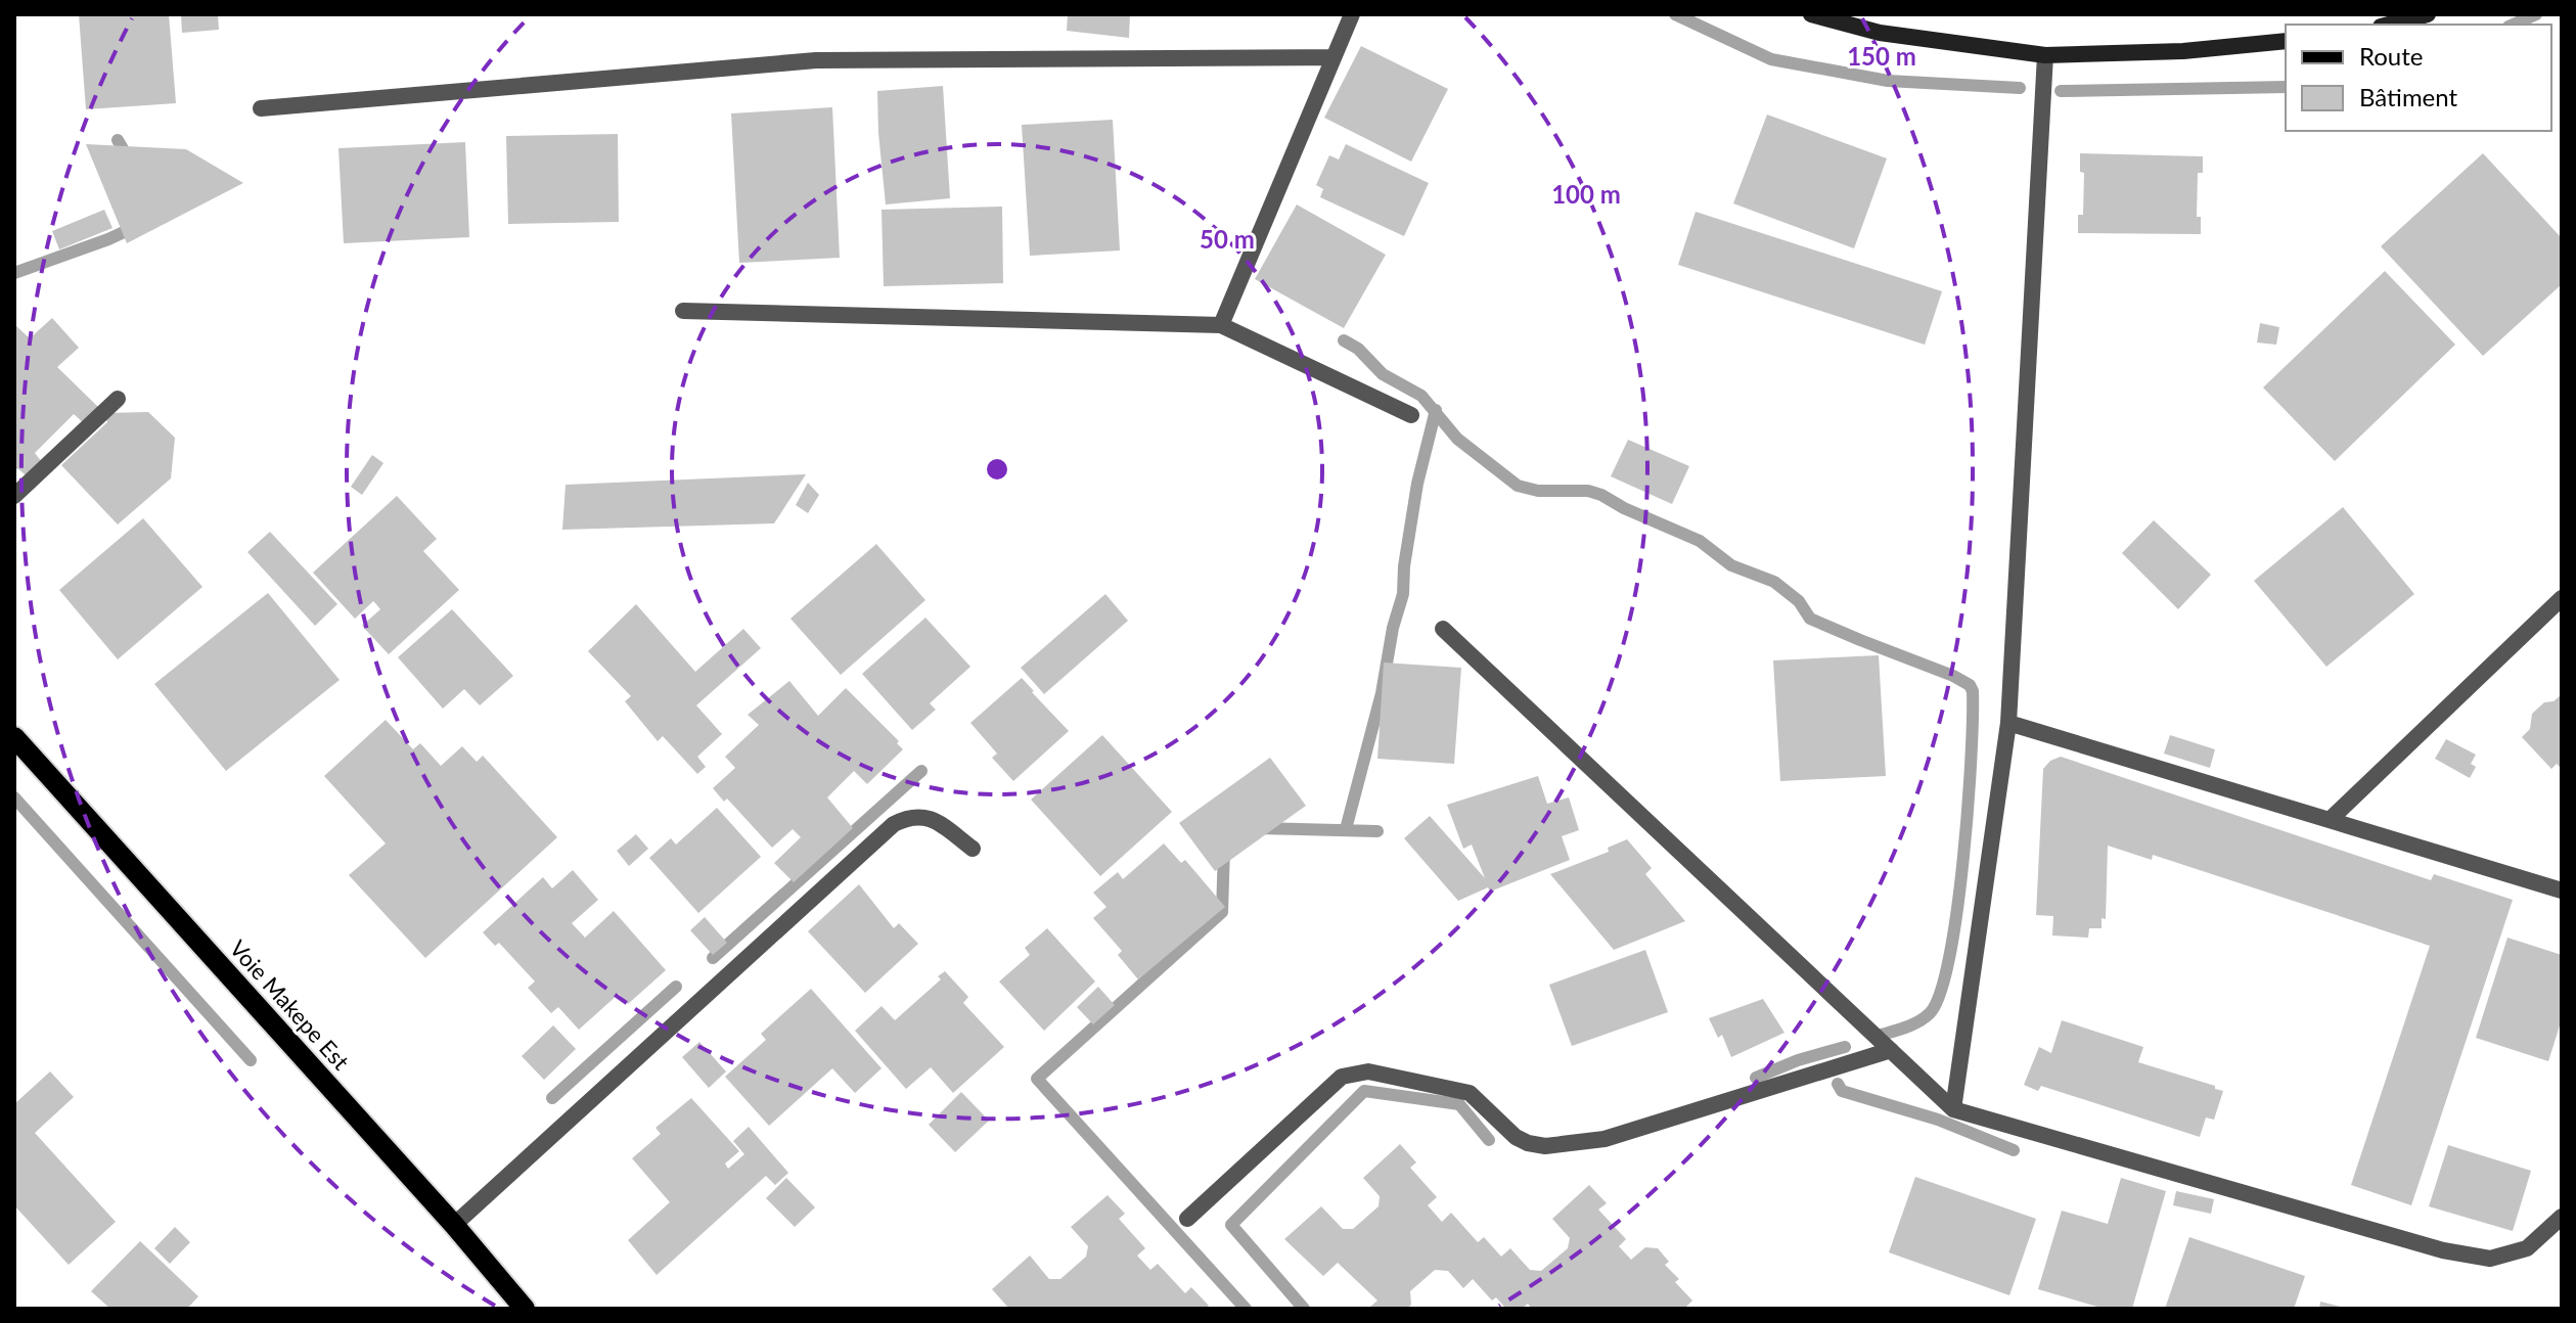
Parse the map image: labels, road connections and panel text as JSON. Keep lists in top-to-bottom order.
{
  "streets": {
    "main road": ["Voie Makepe Est"]
  },
  "legend": ["Route", "Bâtiment"],
  "rings": ["150 m", "100 m", "50 m"]
}
